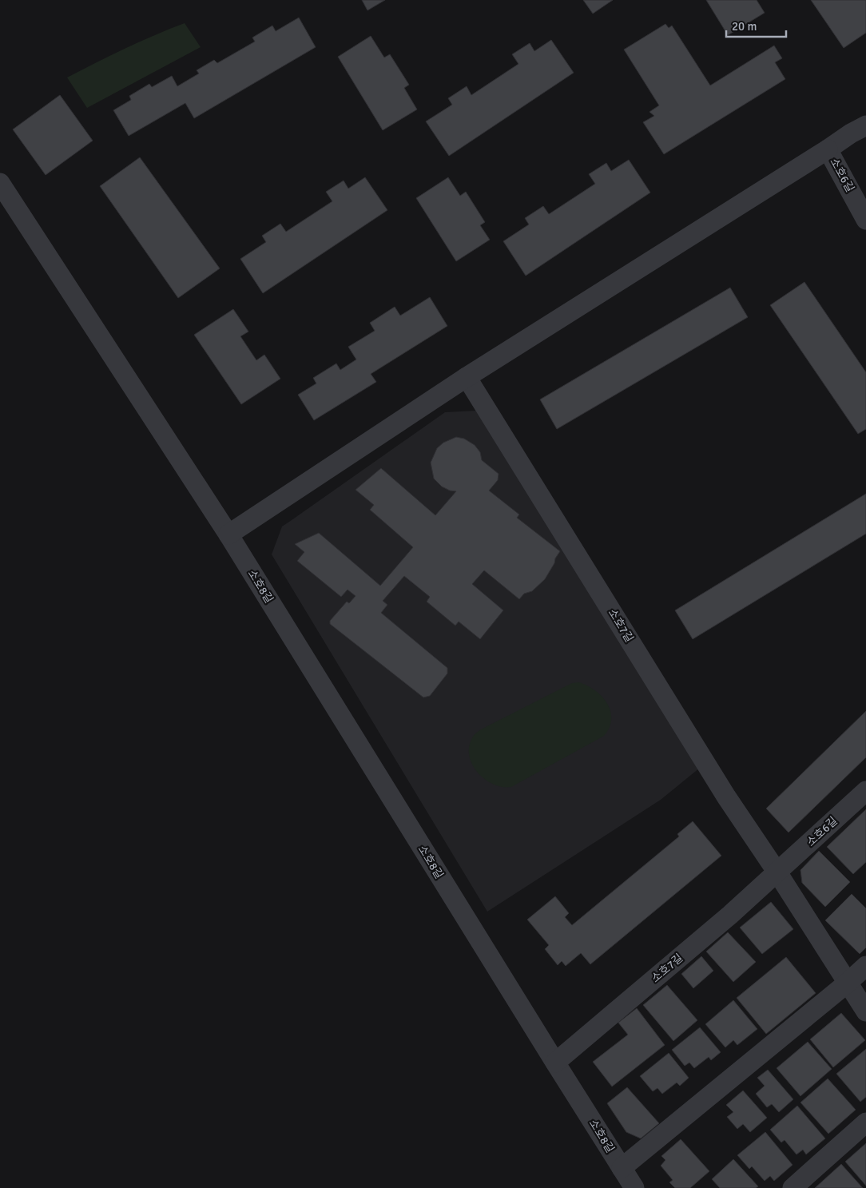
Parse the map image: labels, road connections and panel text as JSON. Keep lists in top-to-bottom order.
{
  "streets": {
    "street": ["소호6길", "소호8길", "소호7길"]
  },
  "crossings": [
    ["소호6길", "소호7길"],
    ["소호8길", "소호7길"]
  ],
  "scale_bar": "20 m"
}
